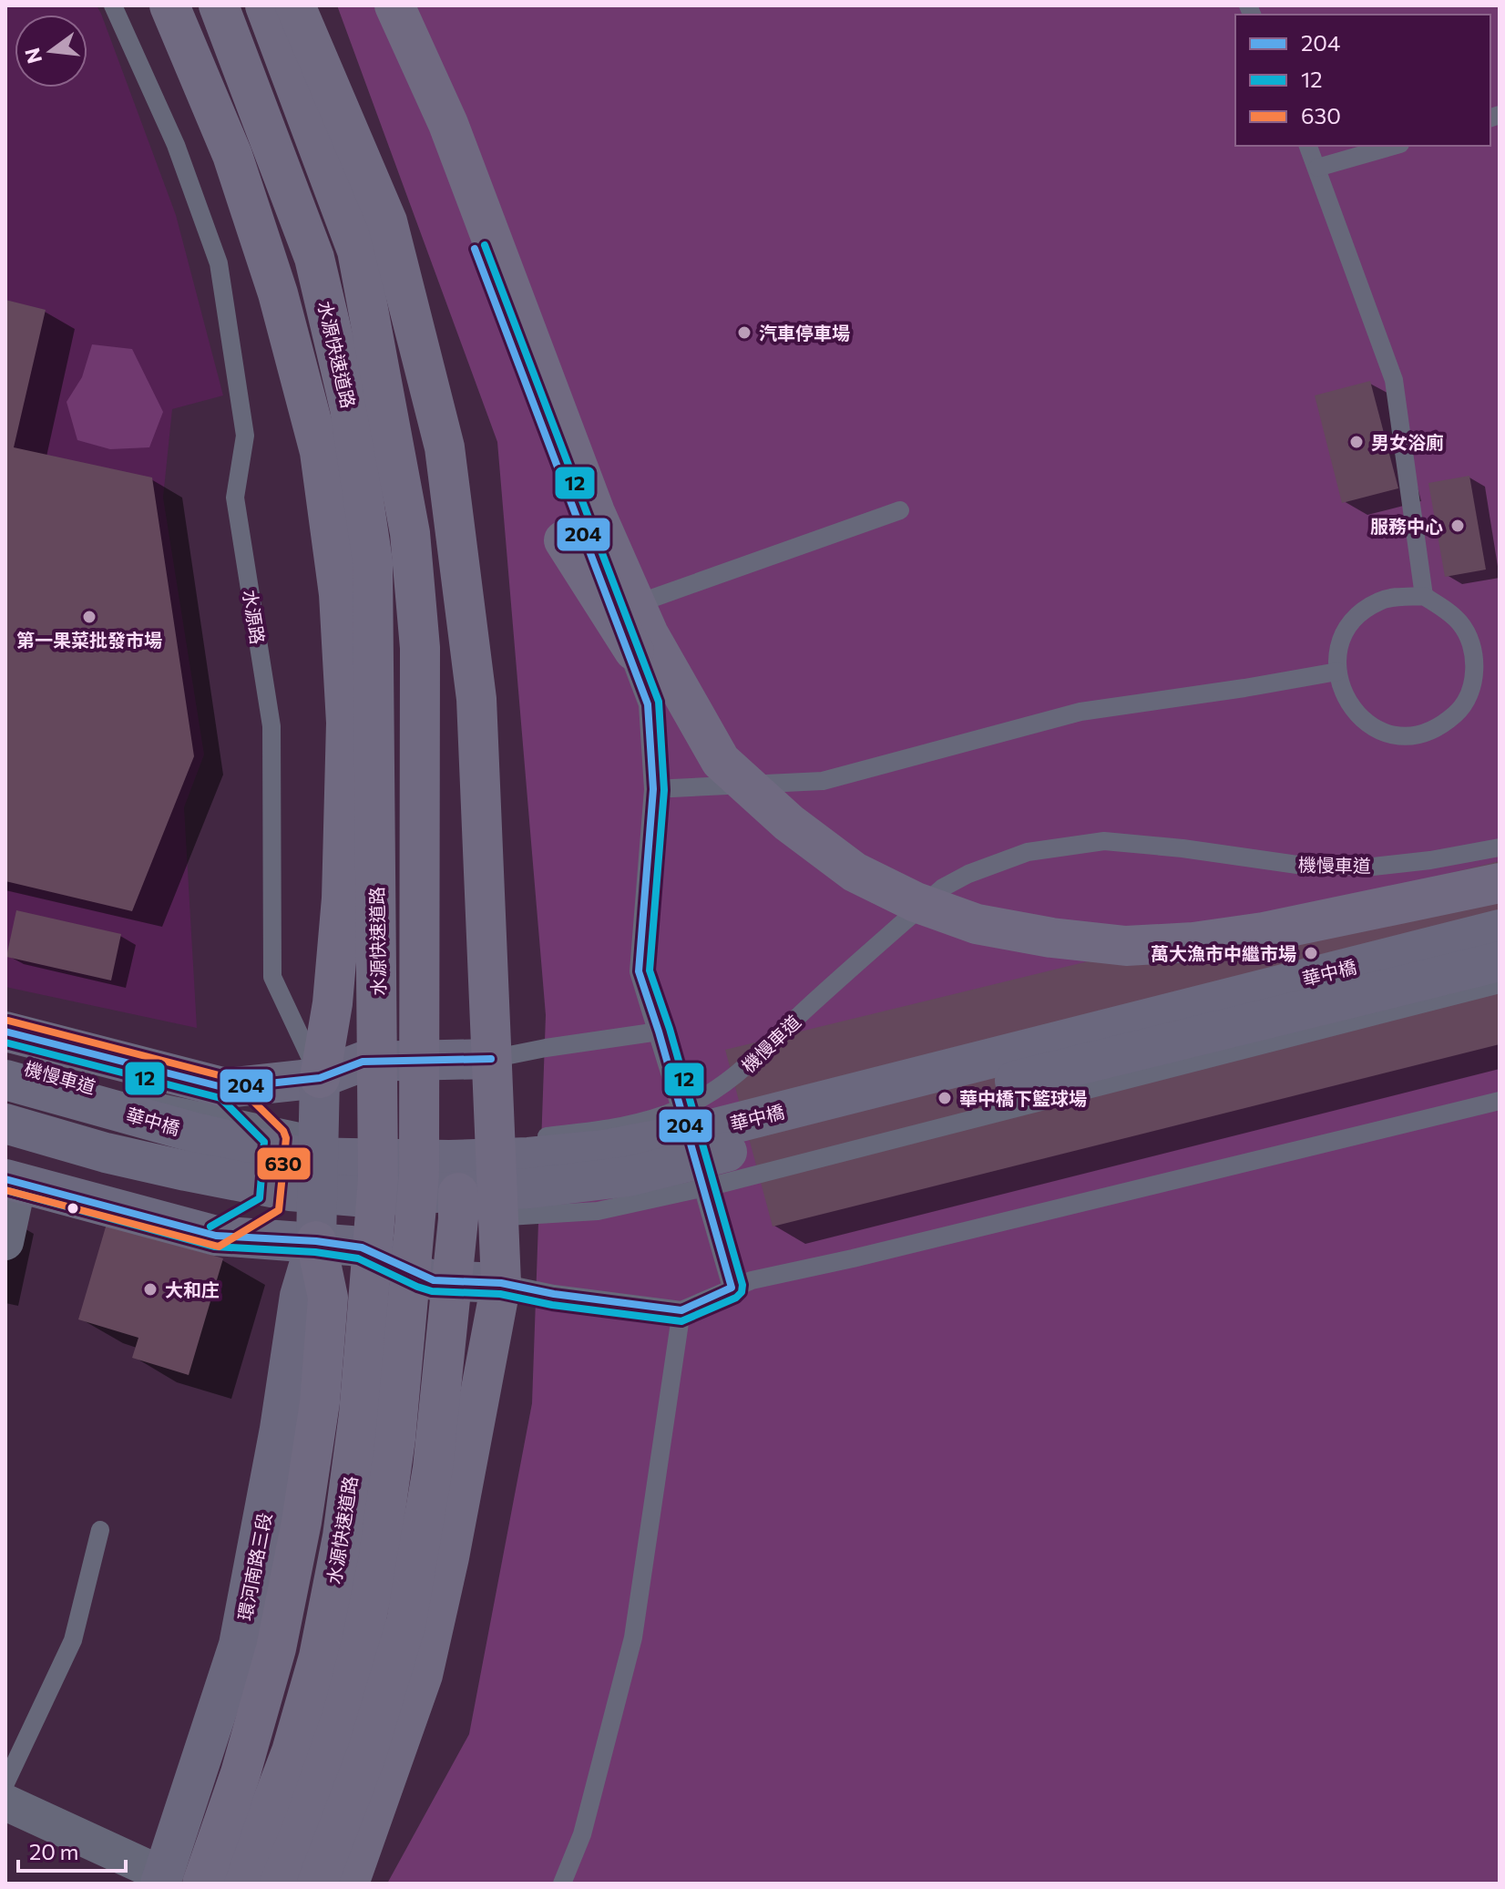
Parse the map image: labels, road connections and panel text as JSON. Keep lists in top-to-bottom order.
{
  "streets": {
    "highway": ["水源快速道路"],
    "main road": ["水源路", "華中橋"],
    "lane": ["機慢車道"]
  },
  "places": [
    "汽車停車場",
    "男女浴廁",
    "服務中心",
    "第一果菜批發市場",
    "萬大漁市中繼市場",
    "華中橋下籃球場",
    "大和庄"
  ],
  "lines": ["transit line 12", "transit line 204", "transit line 630"],
  "legend": ["204", "12", "630"],
  "scale_bar": "20 m",
  "north": "left"
}
